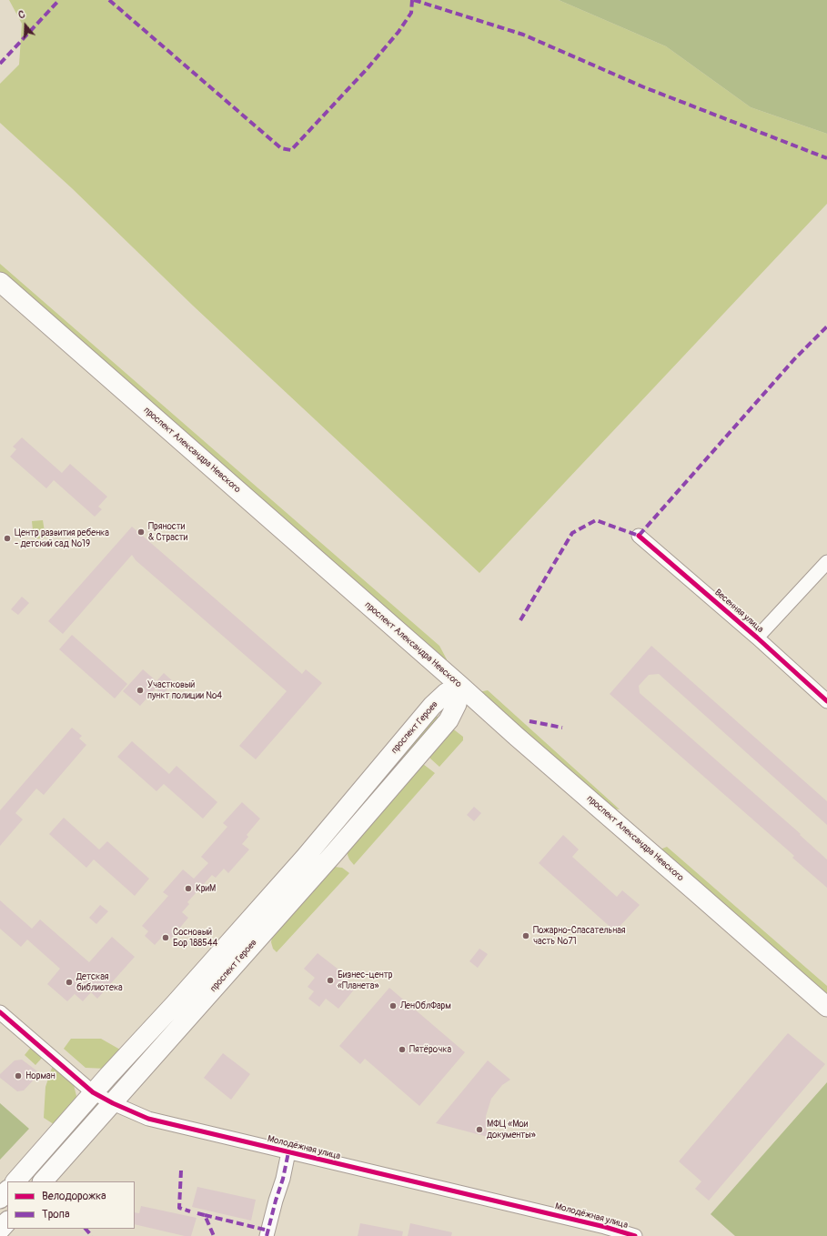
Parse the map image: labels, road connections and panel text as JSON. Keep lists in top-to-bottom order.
{
  "streets": {
    "main road": ["проспект Александра Невского", "проспект Героев"],
    "street": ["Весенняя улица", "Молодёжная улица"]
  },
  "crossings": [
    ["проспект Александра Невского", "проспект Героев"],
    ["проспект Героев", "Молодёжная улица"]
  ],
  "places": [
    "Пряности & Страсти",
    "Центр развития ребенка - детский сад №19",
    "Участковый пункт полиции №4",
    "КриМ",
    "Пожарно-Спасательная часть №71",
    "Сосновый Бор 188544",
    "Бизнес-центр «Планета»",
    "Детская библиотека",
    "ЛенОблФарм",
    "Пятёрочка",
    "Норман",
    "МФЦ «Мои документы»"
  ],
  "legend": ["Велодорожка", "Тропа"],
  "north": "top"
}
